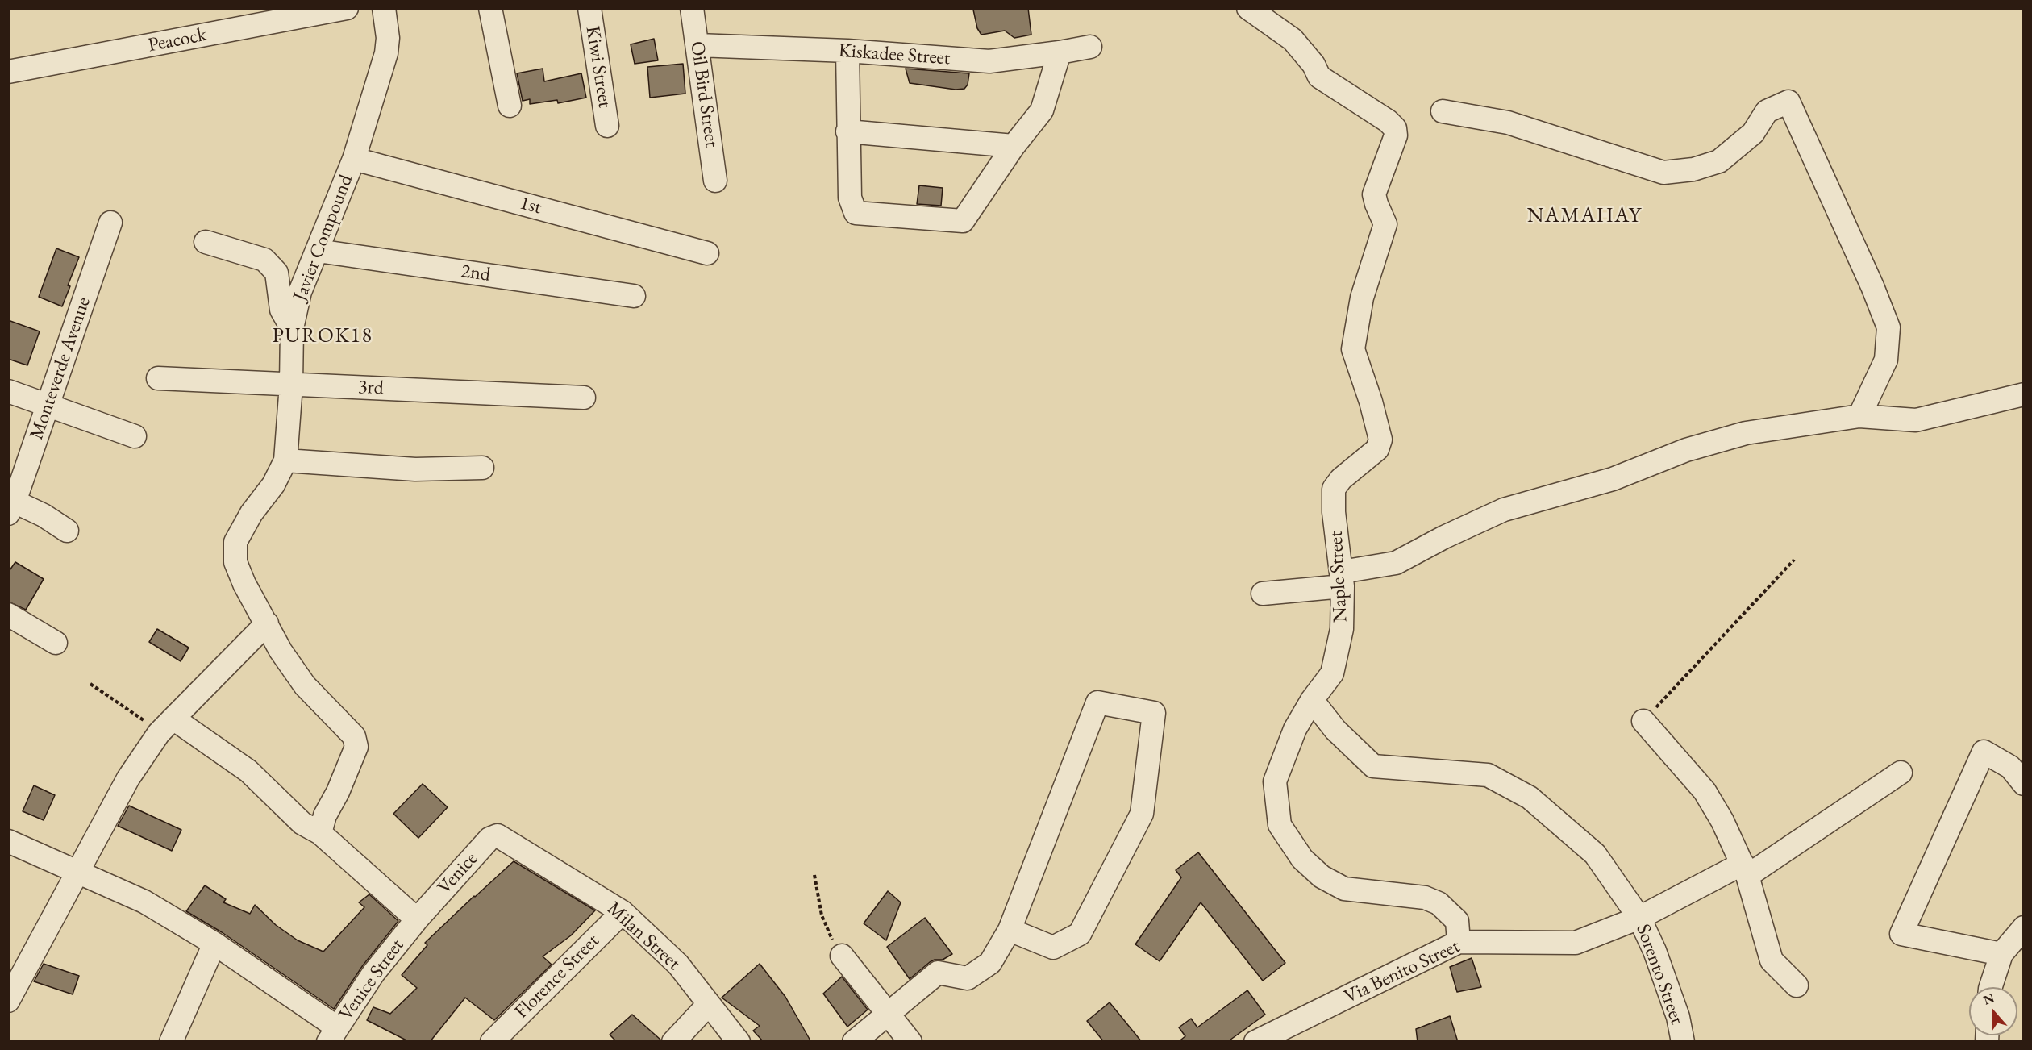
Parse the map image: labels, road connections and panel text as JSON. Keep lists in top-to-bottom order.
{
  "streets": {
    "street": [
      "Peacock",
      "Kiskadee Street",
      "Kiwi Street",
      "Oil Bird Street",
      "1st",
      "Javier Compound",
      "2nd",
      "Monteverde Avenue",
      "3rd",
      "Naple Street",
      "Venice",
      "Milan Street",
      "Via Benito Street",
      "Sorento Street",
      "Florence Street",
      "Venice Street"
    ]
  },
  "crossings": [
    ["Kiskadee Street", "Oil Bird Street"],
    ["1st", "Javier Compound"],
    ["Javier Compound", "2nd"],
    ["Javier Compound", "3rd"],
    ["Naple Street", "Via Benito Street"],
    ["Naple Street", "Sorento Street"],
    ["Venice", "Milan Street"],
    ["Venice", "Venice Street"],
    ["Milan Street", "Florence Street"],
    ["Via Benito Street", "Sorento Street"]
  ],
  "districts": ["NAMAHAY", "PUROK18"],
  "north": "top"
}
